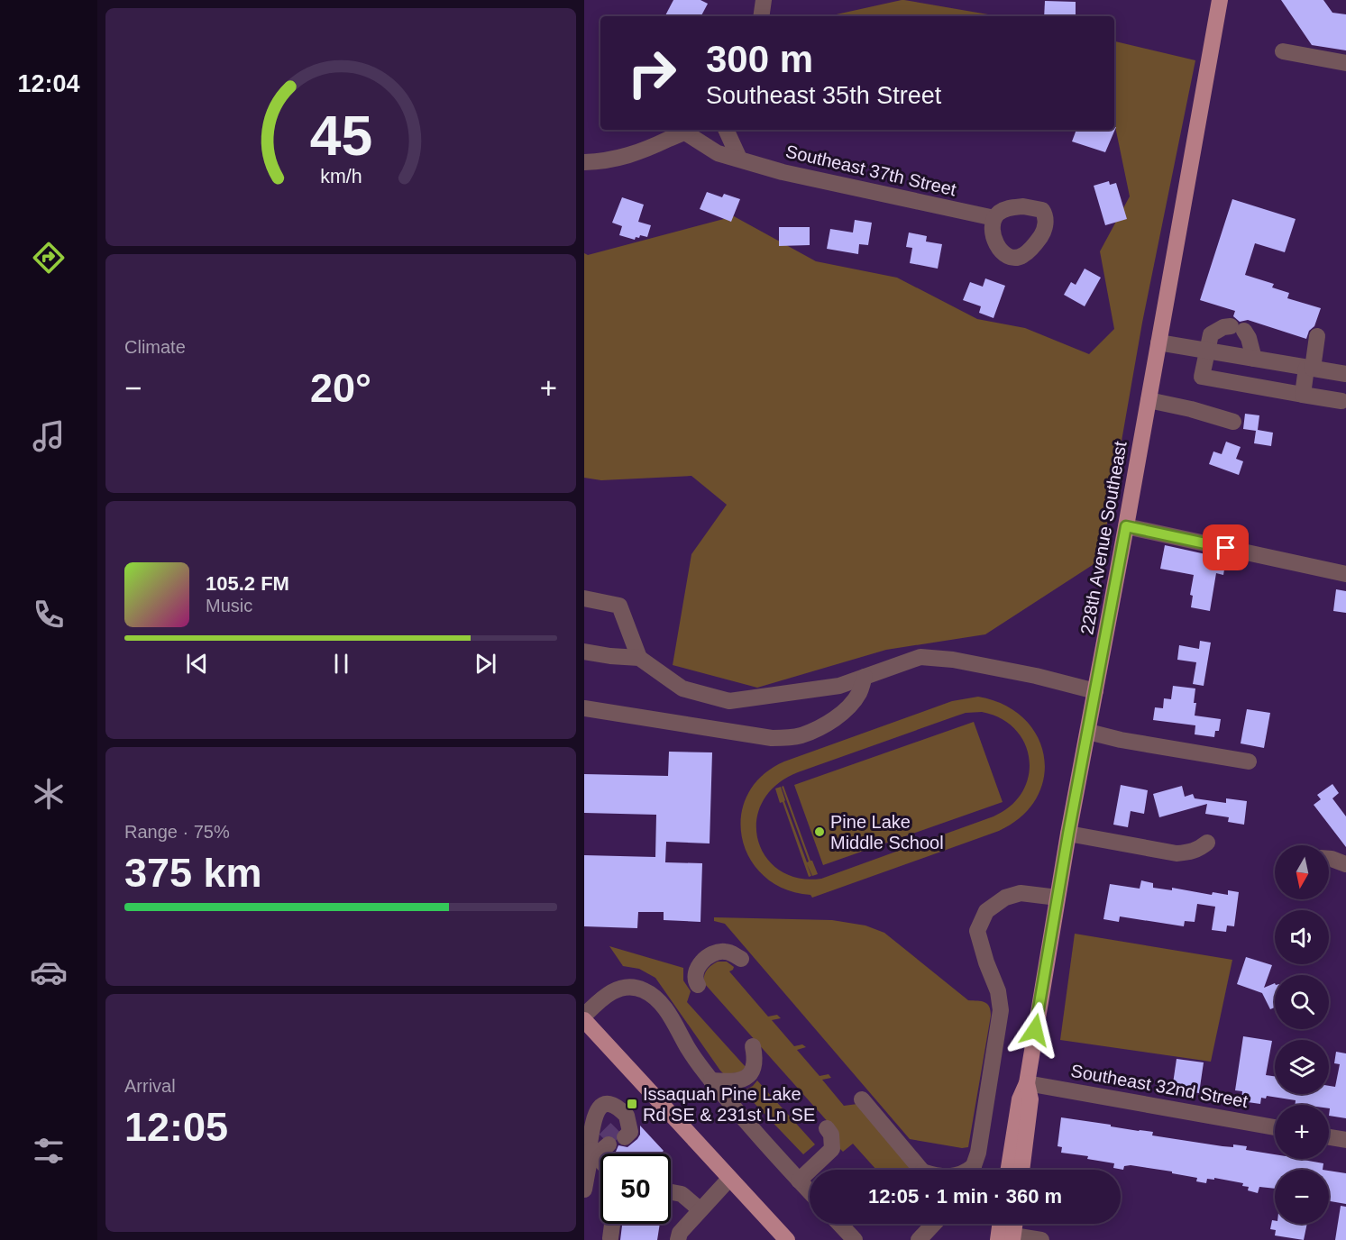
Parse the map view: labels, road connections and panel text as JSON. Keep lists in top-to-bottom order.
{
  "streets": {
    "main road": ["228th Avenue Southeast"],
    "street": ["Southeast 37th Street", "Southeast 32nd Street"]
  },
  "crossings": [
    ["228th Avenue Southeast", "Southeast 32nd Street"]
  ],
  "places": {
    "other": ["Pine Lake Middle School"],
    "transit": ["Issaquah Pine Lake Rd SE & 231st Ln SE"]
  },
  "north": "bottom",
  "page": {
    "tabs": "12:04",
    "turn": ["300 m", "Southeast 35th Street"],
    "tile": [
      "Climate",
      ["Range · 75%", "375 km"],
      ["Arrival", "12:05"]
    ],
    "heat": ["−", "20°", "+"],
    "song": ["105.2 FM", "Music"],
    "map_buttons": ["+", "−"],
    "limit": "50",
    "trip": "12:05 · 1 min · 360 m",
    "gauge": ["45", "km/h"]
  }
}
